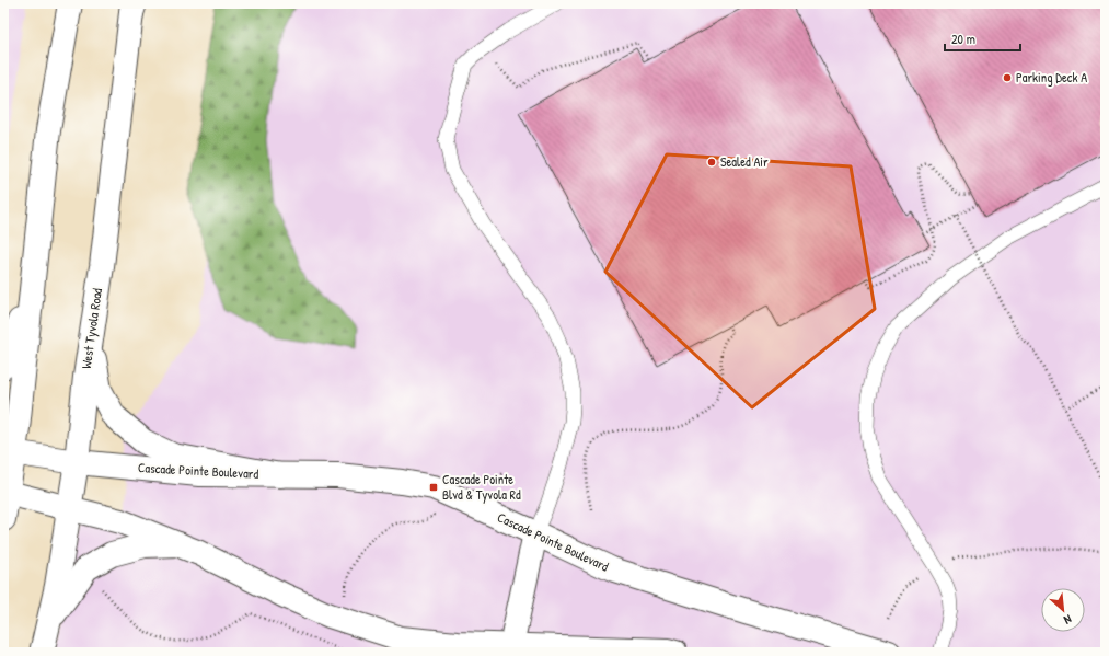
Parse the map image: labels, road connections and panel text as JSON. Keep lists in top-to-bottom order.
{
  "streets": {
    "street": ["West Tyvola Road", "Cascade Pointe Boulevard"]
  },
  "crossings": [
    ["West Tyvola Road", "Cascade Pointe Boulevard"]
  ],
  "places": {
    "other": ["Parking Deck A", "Sealed Air"],
    "transit": ["Cascade Pointe Blvd & Tyvola Rd"]
  },
  "scale_bar": "20 m",
  "north": "bottom right"
}
